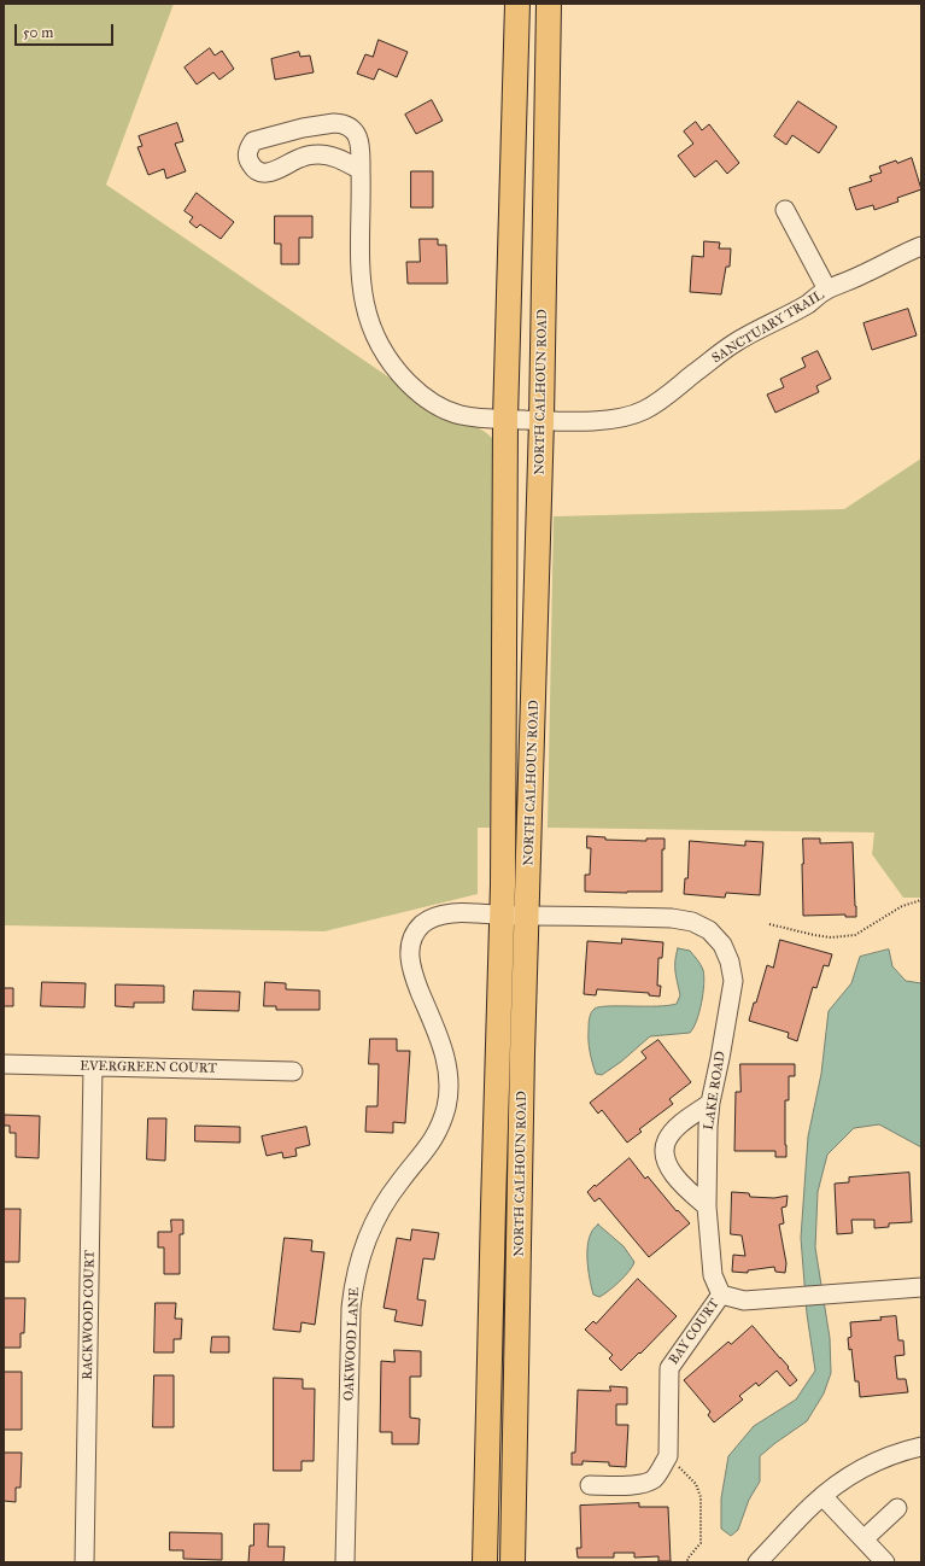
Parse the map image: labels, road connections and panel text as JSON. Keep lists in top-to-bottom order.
{
  "streets": {
    "main road": ["NORTH CALHOUN ROAD"],
    "street": [
      "SANCTUARY TRAIL",
      "EVERGREEN COURT",
      "LAKE ROAD",
      "RACKWOOD COURT",
      "BAY COURT",
      "OAKWOOD LANE"
    ]
  },
  "crossings": [
    ["SANCTUARY TRAIL", "NORTH CALHOUN ROAD"],
    ["NORTH CALHOUN ROAD", "LAKE ROAD"],
    ["NORTH CALHOUN ROAD", "OAKWOOD LANE"],
    ["EVERGREEN COURT", "RACKWOOD COURT"],
    ["LAKE ROAD", "BAY COURT"],
    ["LAKE ROAD", "OAKWOOD LANE"]
  ],
  "scale_bar": "50 m"
}
